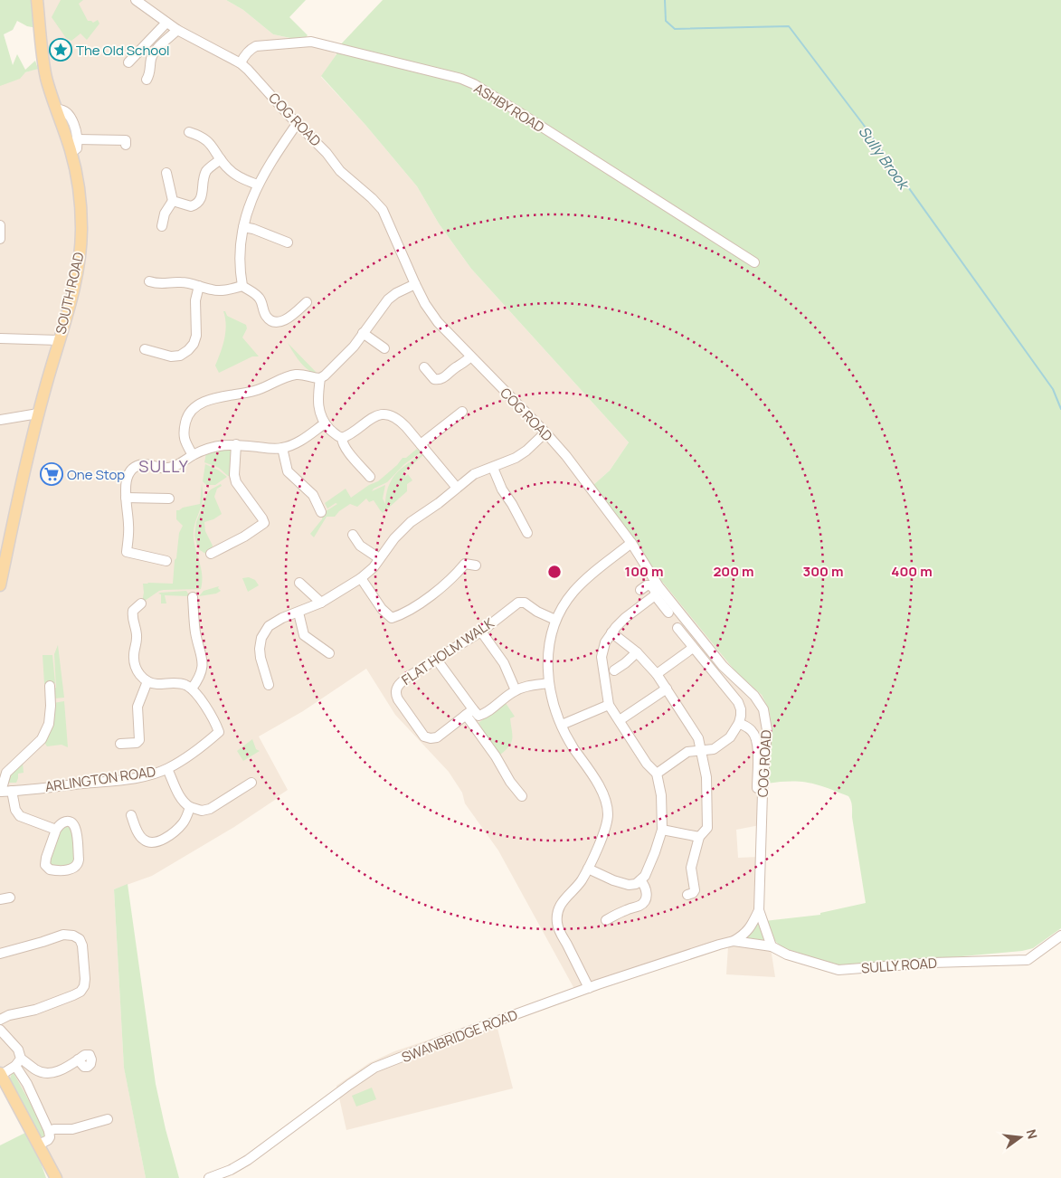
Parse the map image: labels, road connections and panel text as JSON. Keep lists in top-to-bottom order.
{
  "streets": {
    "main road": ["SOUTH ROAD"],
    "street": [
      "ASHBY ROAD",
      "COG ROAD",
      "FLAT HOLM WALK",
      "ARLINGTON ROAD",
      "SULLY ROAD",
      "SWANBRIDGE ROAD"
    ]
  },
  "crossings": [
    ["ASHBY ROAD", "COG ROAD"],
    ["COG ROAD", "SULLY ROAD"],
    ["COG ROAD", "SWANBRIDGE ROAD"],
    ["SULLY ROAD", "SWANBRIDGE ROAD"]
  ],
  "districts": ["SULLY"],
  "water": ["Sully Brook"],
  "places": {
    "place": ["The Old School"],
    "supermarket": ["One Stop"]
  },
  "north": "right",
  "rings": [
    "100 m",
    "200 m",
    "300 m",
    "400 m"
  ]
}
